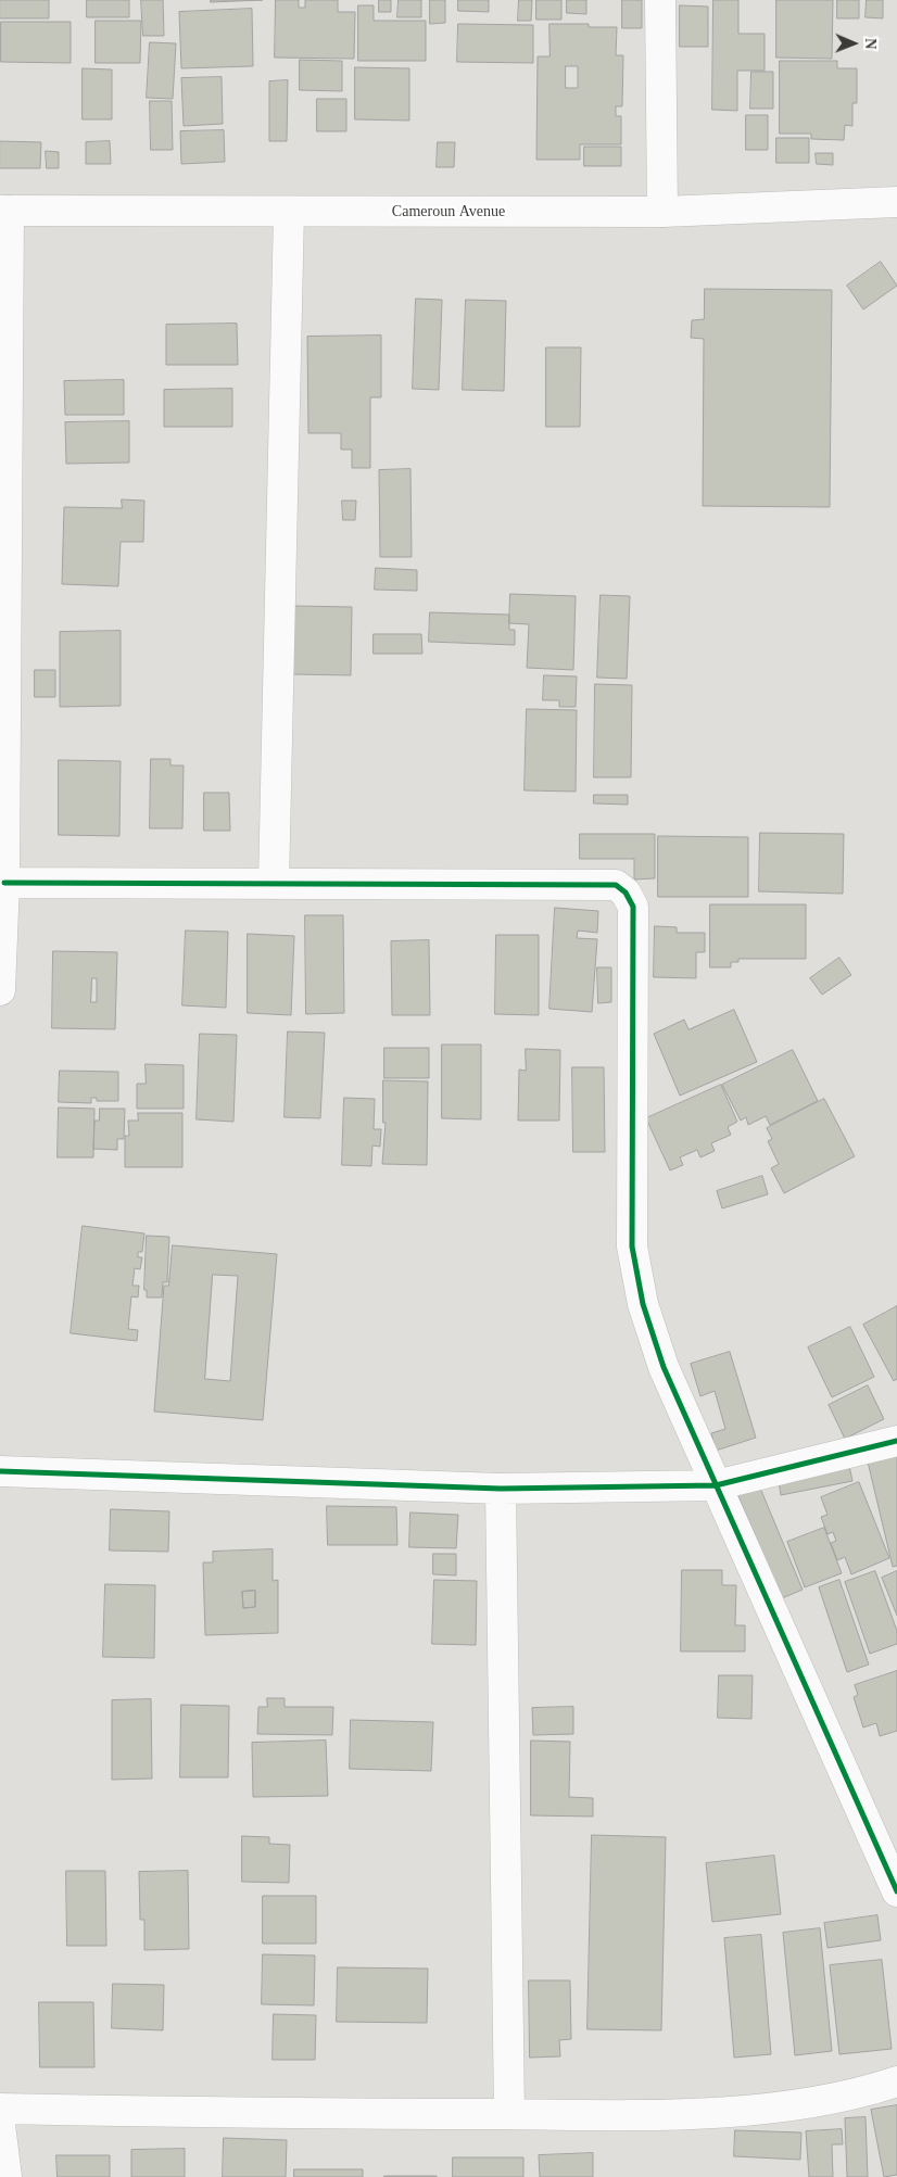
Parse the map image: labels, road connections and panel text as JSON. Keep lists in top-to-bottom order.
{
  "streets": {
    "street": ["Cameroun Avenue"]
  },
  "north": "right"
}
